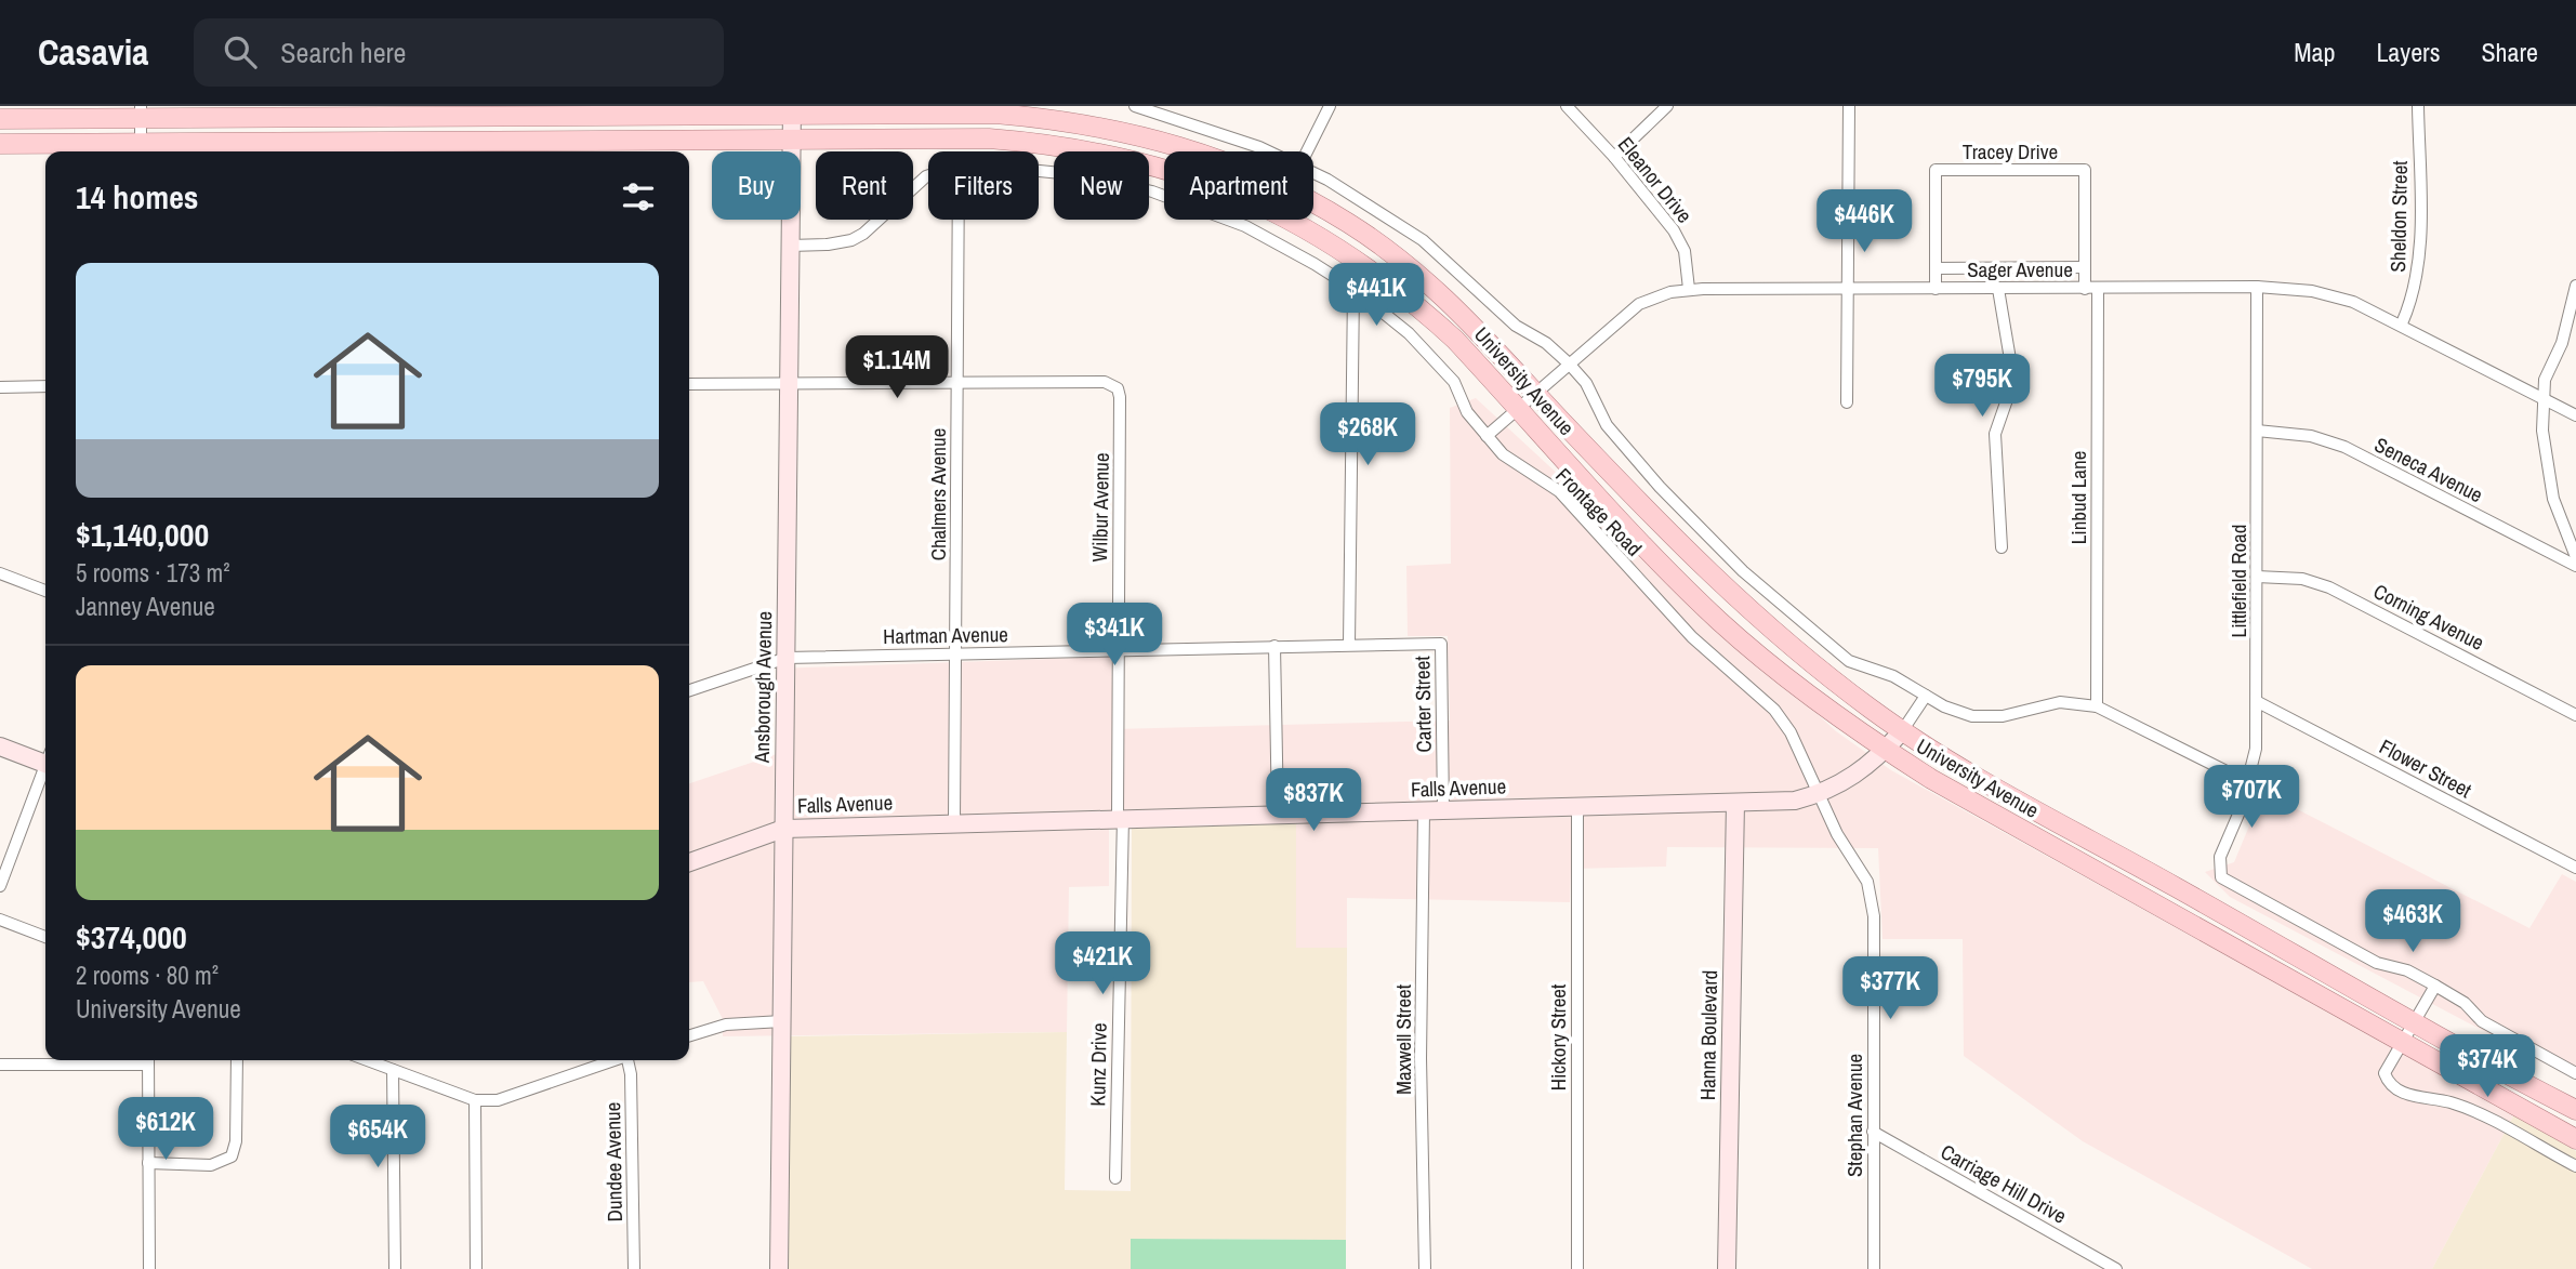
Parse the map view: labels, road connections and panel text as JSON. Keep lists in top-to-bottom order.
{
  "streets": {
    "main road": ["University Avenue"],
    "street": [
      "Tracey Drive",
      "Eleanor Drive",
      "Sheldon Street",
      "Sager Avenue",
      "Seneca Avenue",
      "Chalmers Avenue",
      "Linbud Lane",
      "Wilbur Avenue",
      "Frontage Road",
      "Littlefield Road",
      "Corning Avenue",
      "Hartman Avenue",
      "Ansborough Avenue",
      "Carter Street",
      "Flower Street",
      "Falls Avenue",
      "Hanna Boulevard",
      "Hickory Street",
      "Maxwell Street",
      "Kunz Drive",
      "Stephan Avenue",
      "Dundee Avenue",
      "Carriage Hill Drive"
    ]
  },
  "crossings": [
    ["Tracey Drive", "Linbud Lane"],
    ["Eleanor Drive", "Sager Avenue"],
    ["Sheldon Street", "Sager Avenue"],
    ["Sager Avenue", "University Avenue"],
    ["Sager Avenue", "Linbud Lane"],
    ["Sager Avenue", "Frontage Road"],
    ["Sager Avenue", "Littlefield Road"],
    ["University Avenue", "Ansborough Avenue"],
    ["University Avenue", "Falls Avenue"],
    ["Seneca Avenue", "Littlefield Road"],
    ["Chalmers Avenue", "Wilbur Avenue"],
    ["Chalmers Avenue", "Hartman Avenue"],
    ["Chalmers Avenue", "Falls Avenue"],
    ["Wilbur Avenue", "Hartman Avenue"],
    ["Wilbur Avenue", "Falls Avenue"],
    ["Wilbur Avenue", "Kunz Drive"],
    ["Frontage Road", "Ansborough Avenue"],
    ["Frontage Road", "Falls Avenue"],
    ["Frontage Road", "Stephan Avenue"],
    ["Littlefield Road", "Corning Avenue"],
    ["Littlefield Road", "Flower Street"],
    ["Hartman Avenue", "Ansborough Avenue"],
    ["Hartman Avenue", "Carter Street"],
    ["Ansborough Avenue", "Falls Avenue"],
    ["Carter Street", "Falls Avenue"],
    ["Falls Avenue", "Hanna Boulevard"],
    ["Falls Avenue", "Hickory Street"],
    ["Falls Avenue", "Maxwell Street"],
    ["Falls Avenue", "Kunz Drive"],
    ["Falls Avenue", "Stephan Avenue"],
    ["Stephan Avenue", "Carriage Hill Drive"]
  ],
  "page": {
    "header": "Casavia",
    "search": "Search here",
    "nav": ["Map", "Layers", "Share"],
    "chip": [
      "Buy",
      "Rent",
      "Filters",
      "New",
      "Apartment"
    ],
    "heading": "14 homes",
    "price": [
      "$446K",
      "$441K",
      "$1.14M",
      "$795K",
      "$268K",
      "$341K",
      "$707K",
      "$837K",
      "$463K",
      "$421K",
      "$377K",
      "$374K",
      "$612K",
      "$654K"
    ],
    "list": [
      {
        "name": "$1,140,000",
        "note": "5 rooms · 173 m² · Janney Avenue"
      },
      {
        "name": "$374,000",
        "note": "2 rooms · 80 m² · University Avenue"
      }
    ]
  }
}
